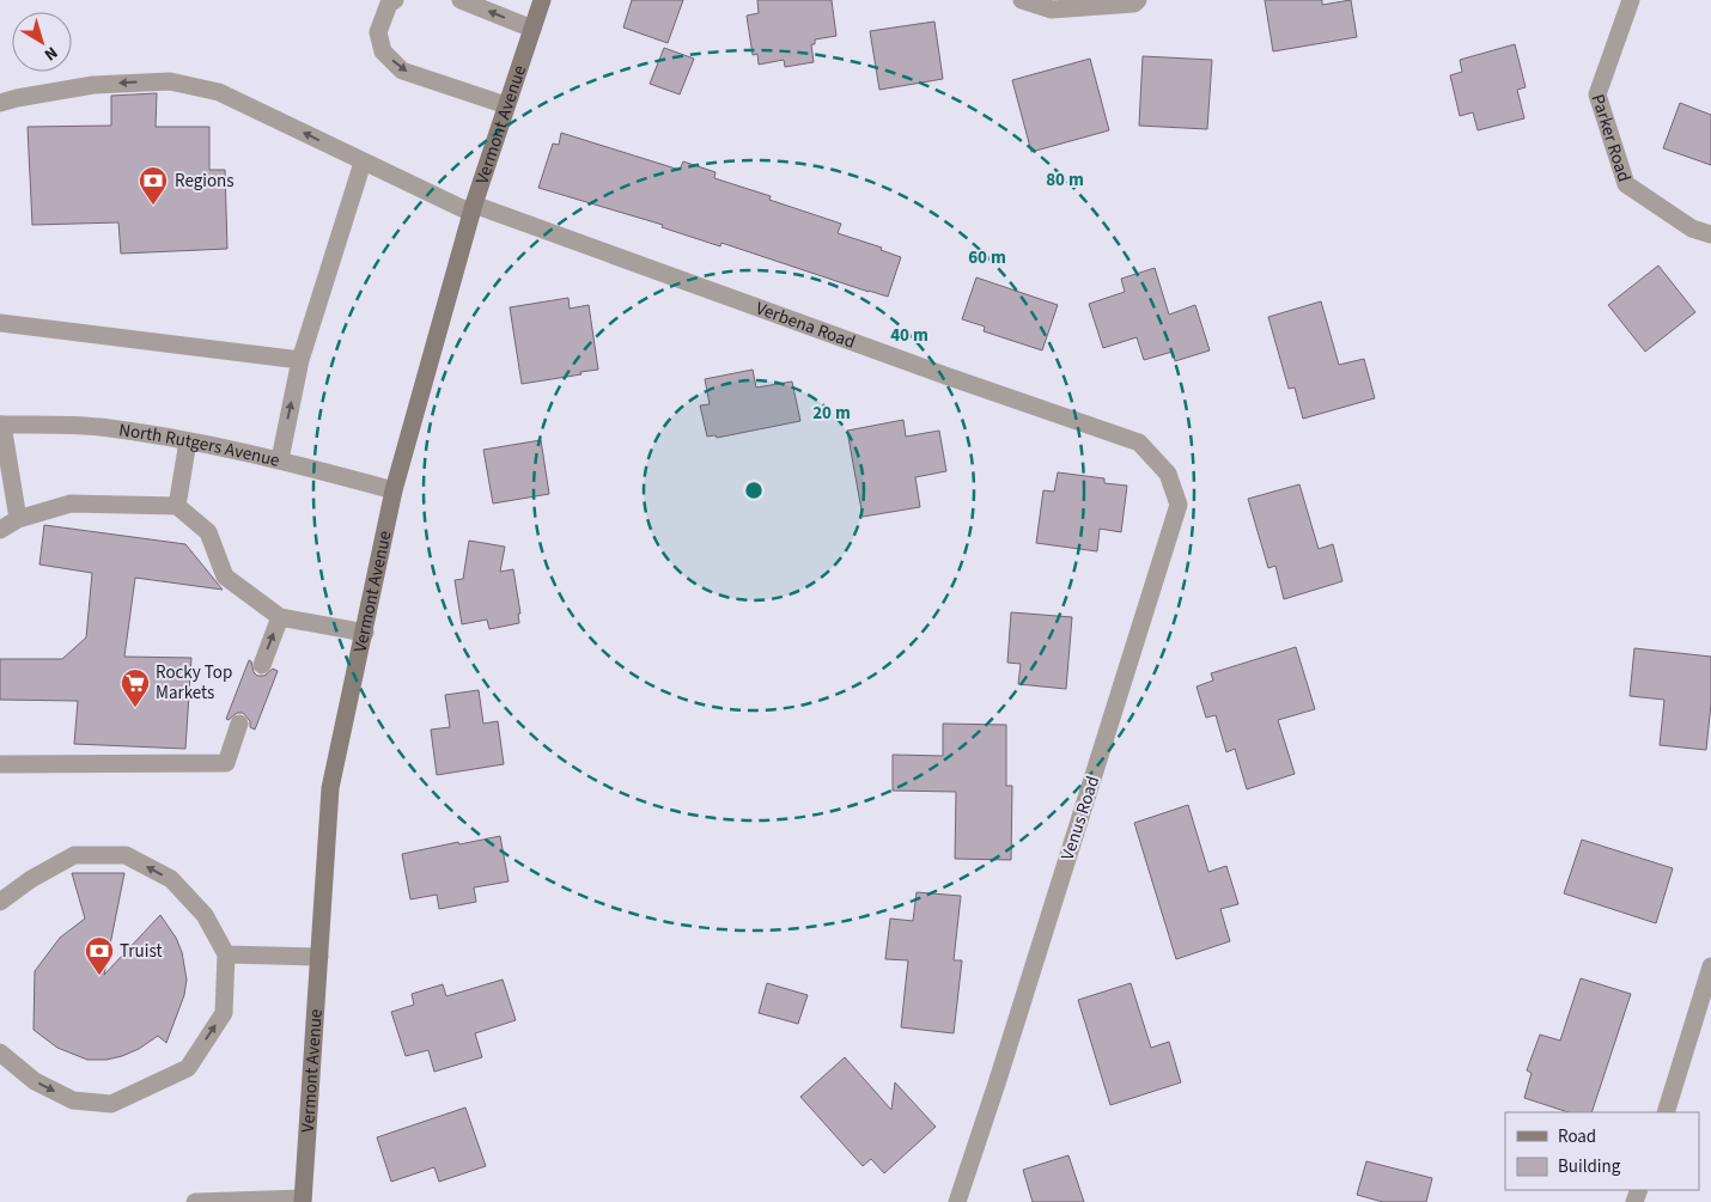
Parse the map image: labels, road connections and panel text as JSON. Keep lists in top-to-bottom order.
{
  "streets": {
    "street": [
      "Vermont Avenue",
      "Parker Road",
      "Verbena Road",
      "North Rutgers Avenue",
      "Venus Road"
    ]
  },
  "crossings": [
    ["Vermont Avenue", "Verbena Road"],
    ["Vermont Avenue", "North Rutgers Avenue"],
    ["Verbena Road", "Venus Road"]
  ],
  "places": {
    "bank": ["Regions", "Truist"],
    "supermarket": ["Rocky Top Markets"]
  },
  "legend": ["Road", "Building"],
  "north": "bottom right",
  "rings": [
    "80 m",
    "60 m",
    "40 m",
    "20 m"
  ]
}
